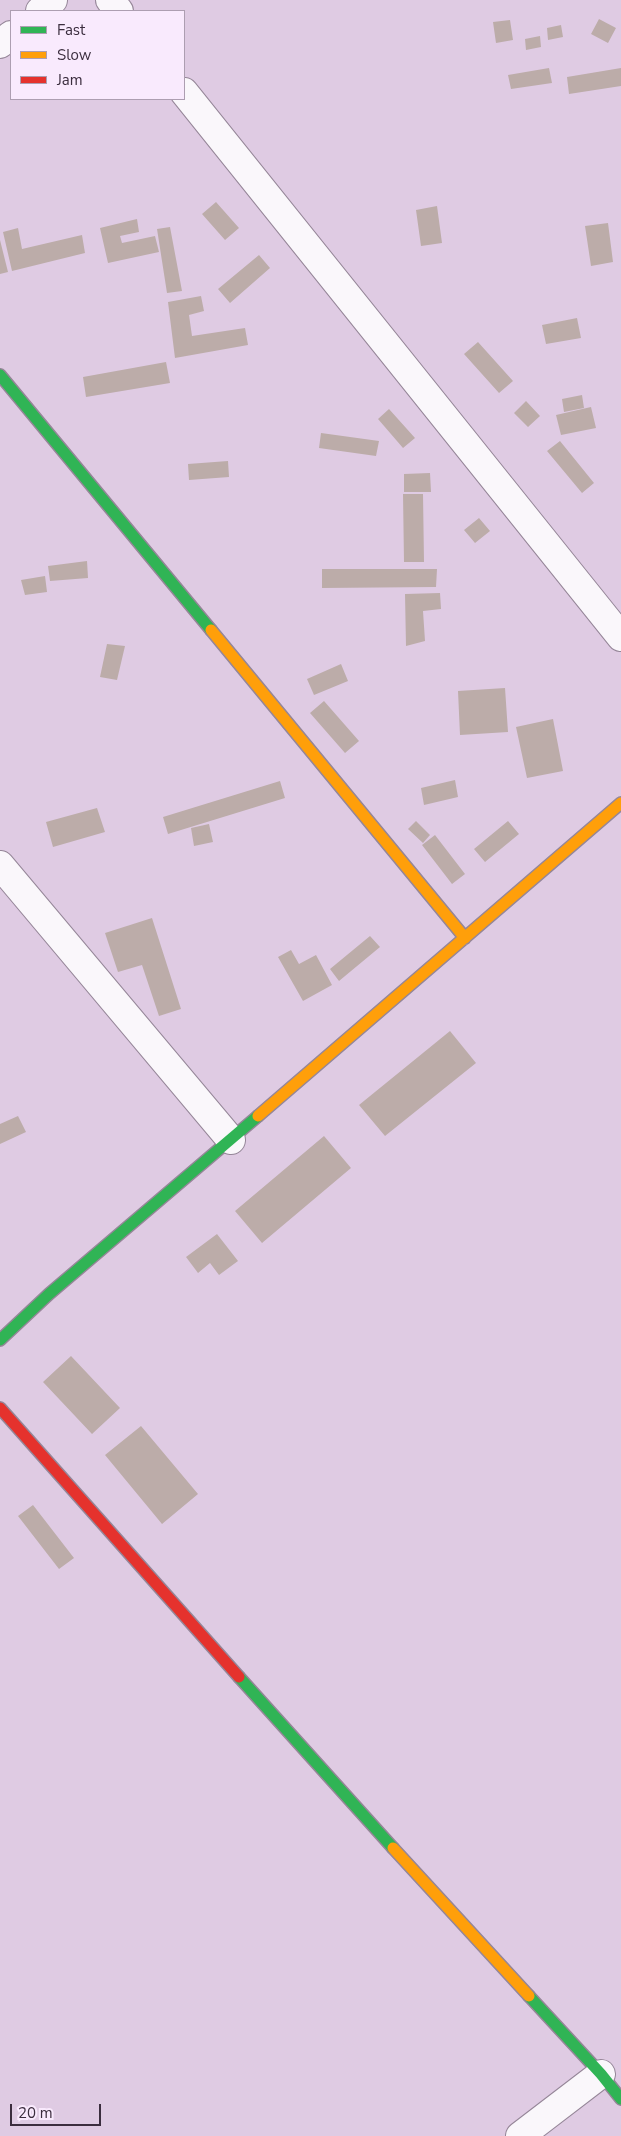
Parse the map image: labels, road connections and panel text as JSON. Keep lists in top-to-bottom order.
{
  "legend": ["Fast", "Slow", "Jam"],
  "scale_bar": "20 m"
}
